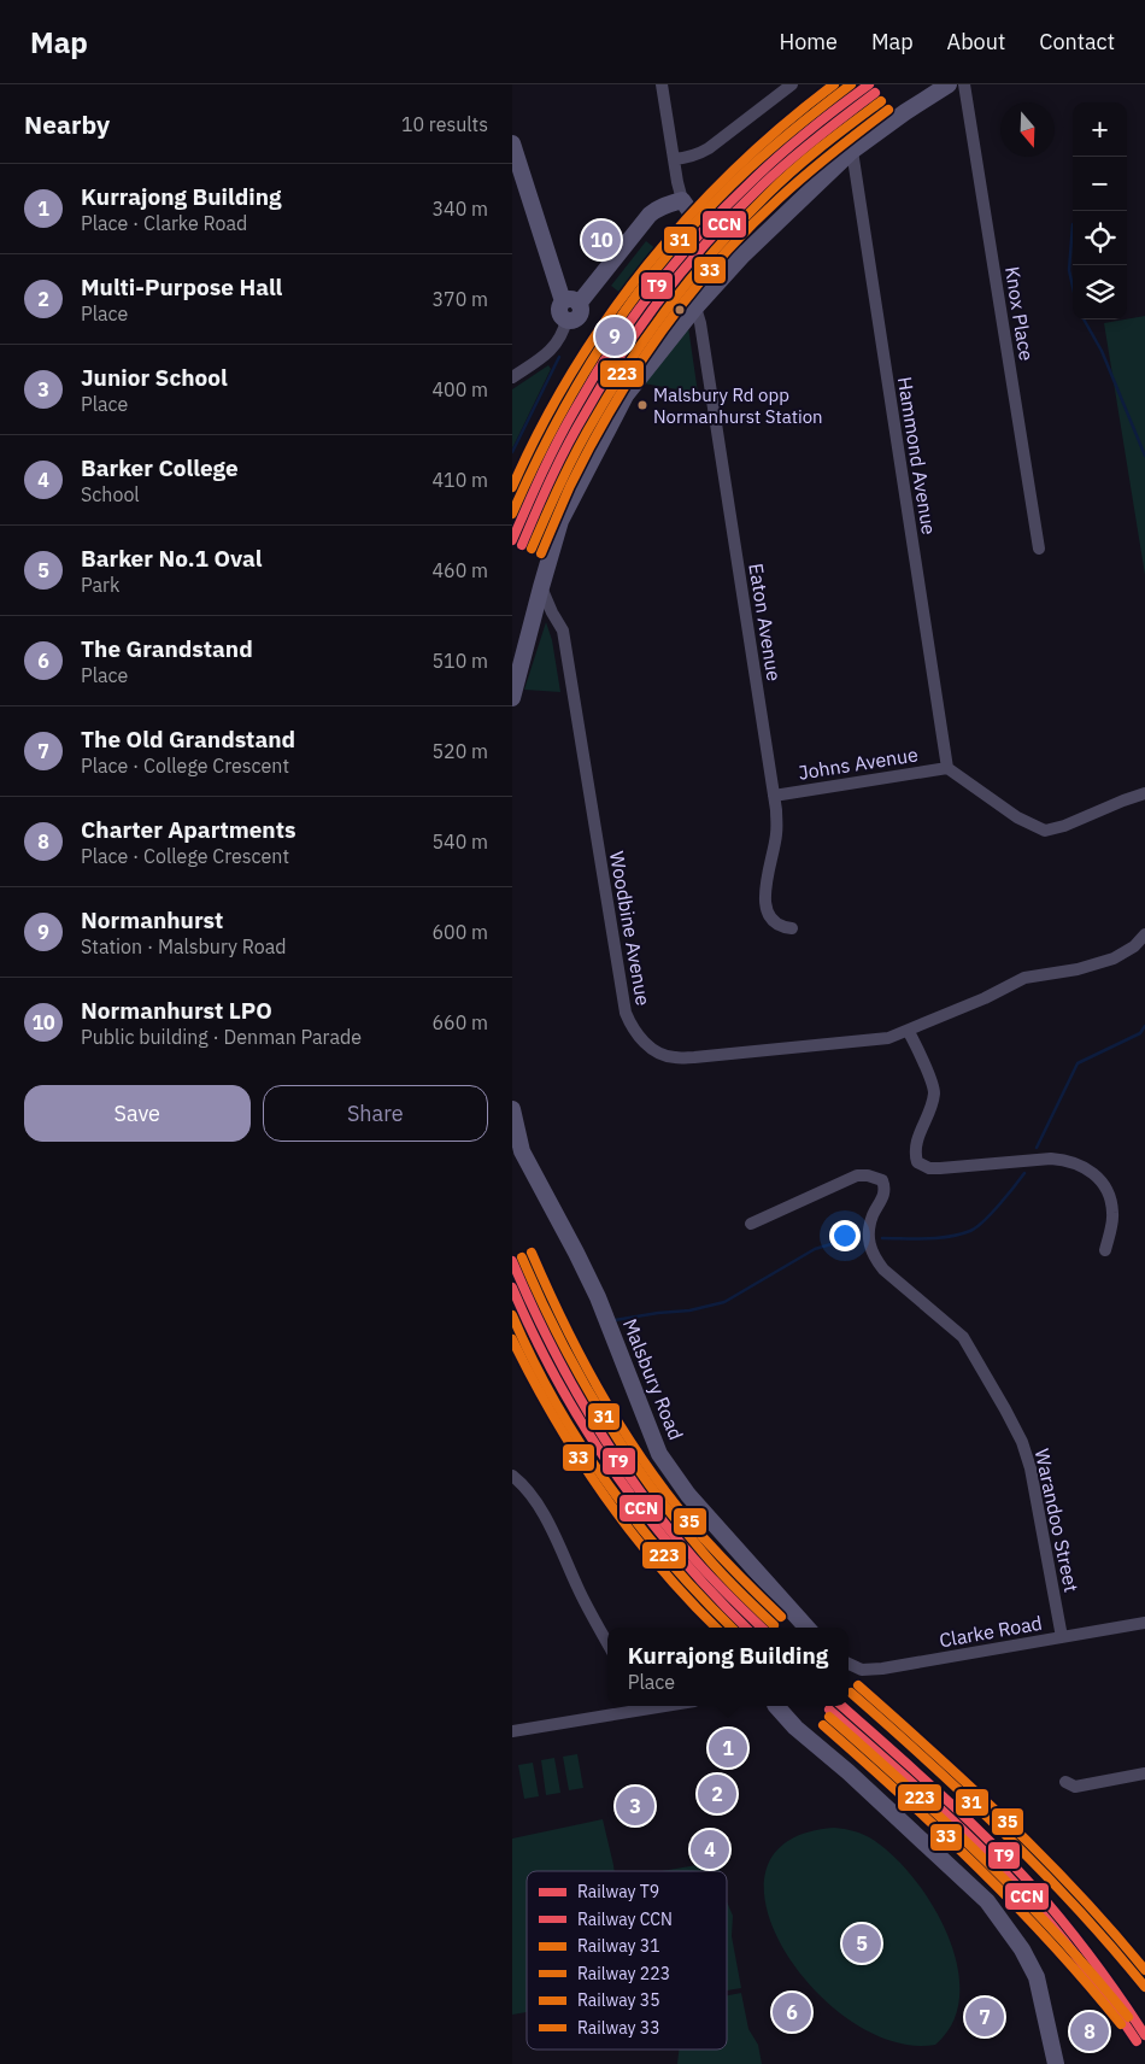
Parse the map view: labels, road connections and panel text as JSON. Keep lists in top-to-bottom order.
{
  "streets": {
    "street": [
      "Knox Place",
      "Hammond Avenue",
      "Eaton Avenue",
      "Johns Avenue",
      "Woodbine Avenue",
      "Malsbury Road",
      "Warandoo Street",
      "Clarke Road"
    ]
  },
  "crossings": [
    ["Hammond Avenue", "Johns Avenue"],
    ["Eaton Avenue", "Johns Avenue"],
    ["Warandoo Street", "Clarke Road"]
  ],
  "places": ["Malsbury Rd opp Normanhurst Station"],
  "lines": [
    "rail line T9",
    "rail line 31",
    "rail line 35",
    "rail line CCN",
    "rail line 223",
    "rail line 33"
  ],
  "legend": [
    "Railway T9",
    "Railway CCN",
    "Railway 31",
    "Railway 223",
    "Railway 35",
    "Railway 33"
  ],
  "north": "bottom",
  "page": {
    "header": "Map",
    "nav": [
      "Home",
      "Map",
      "About",
      "Contact"
    ],
    "heading": ["Nearby", "10 results"],
    "map_buttons": ["+", "−"],
    "list": [
      {
        "mark": "1",
        "name": "Kurrajong Building",
        "note": "Place · Clarke Road",
        "value": "340 m"
      },
      {
        "mark": "2",
        "name": "Multi-Purpose Hall",
        "note": "Place",
        "value": "370 m"
      },
      {
        "mark": "3",
        "name": "Junior School",
        "note": "Place",
        "value": "400 m"
      },
      {
        "mark": "4",
        "name": "Barker College",
        "note": "School",
        "value": "410 m"
      },
      {
        "mark": "5",
        "name": "Barker No.1 Oval",
        "note": "Park",
        "value": "460 m"
      },
      {
        "mark": "6",
        "name": "The Grandstand",
        "note": "Place",
        "value": "510 m"
      },
      {
        "mark": "7",
        "name": "The Old Grandstand",
        "note": "Place · College Crescent",
        "value": "520 m"
      },
      {
        "mark": "8",
        "name": "Charter Apartments",
        "note": "Place · College Crescent",
        "value": "540 m"
      },
      {
        "mark": "9",
        "name": "Normanhurst",
        "note": "Station · Malsbury Road",
        "value": "600 m"
      },
      {
        "mark": "10",
        "name": "Normanhurst LPO",
        "note": "Public building · Denman Parade",
        "value": "660 m"
      }
    ],
    "pins": [
      "10",
      "9",
      "1",
      "2",
      "3",
      "4",
      "5",
      "6",
      "7",
      "8"
    ],
    "buttons": ["Save", "Share"],
    "popup": ["Kurrajong Building", "Place"]
  }
}
